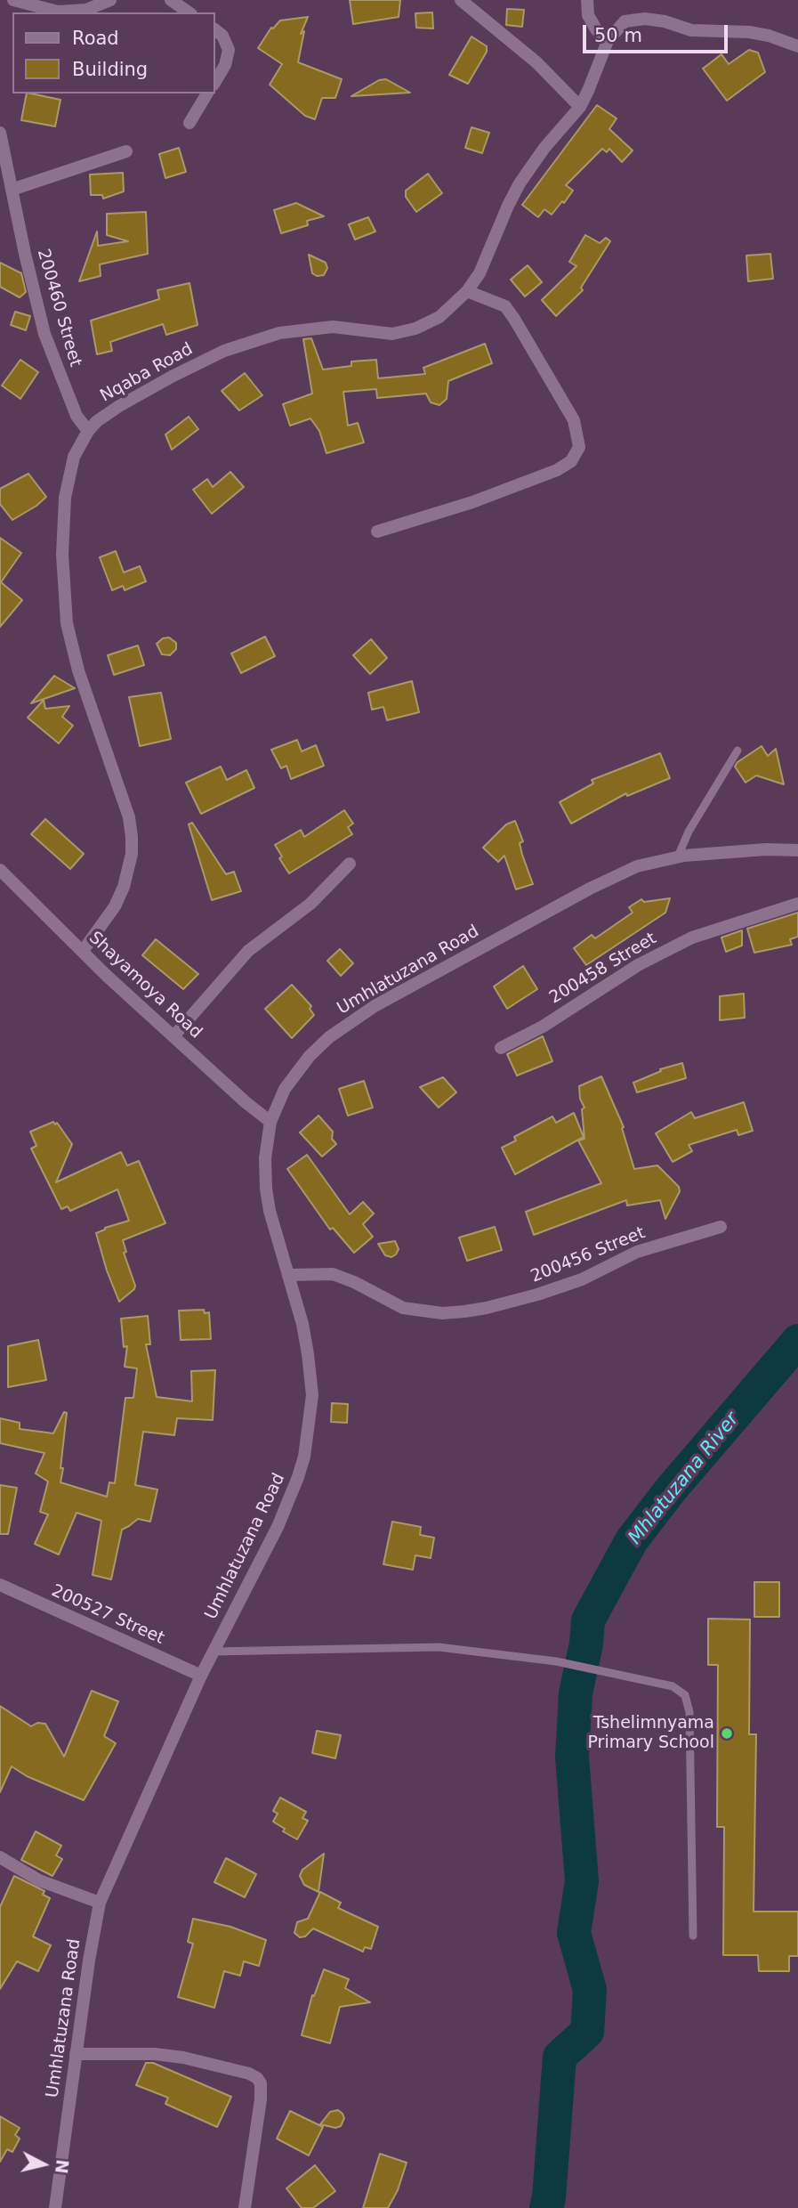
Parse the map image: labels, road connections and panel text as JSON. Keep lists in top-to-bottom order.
{
  "streets": {
    "street": [
      "200460 Street",
      "Nqaba Road",
      "200458 Street",
      "Umhlatuzana Road",
      "Shayamoya Road",
      "200456 Street",
      "200527 Street"
    ]
  },
  "crossings": [
    ["200460 Street", "Nqaba Road"],
    ["Nqaba Road", "Shayamoya Road"],
    ["Umhlatuzana Road", "Shayamoya Road"],
    ["Umhlatuzana Road", "200456 Street"],
    ["Umhlatuzana Road", "200527 Street"]
  ],
  "water": ["Mhlatuzana River"],
  "places": ["Tshelimnyama Primary School"],
  "legend": ["Road", "Building"],
  "scale_bar": "50 m",
  "north": "right"
}
